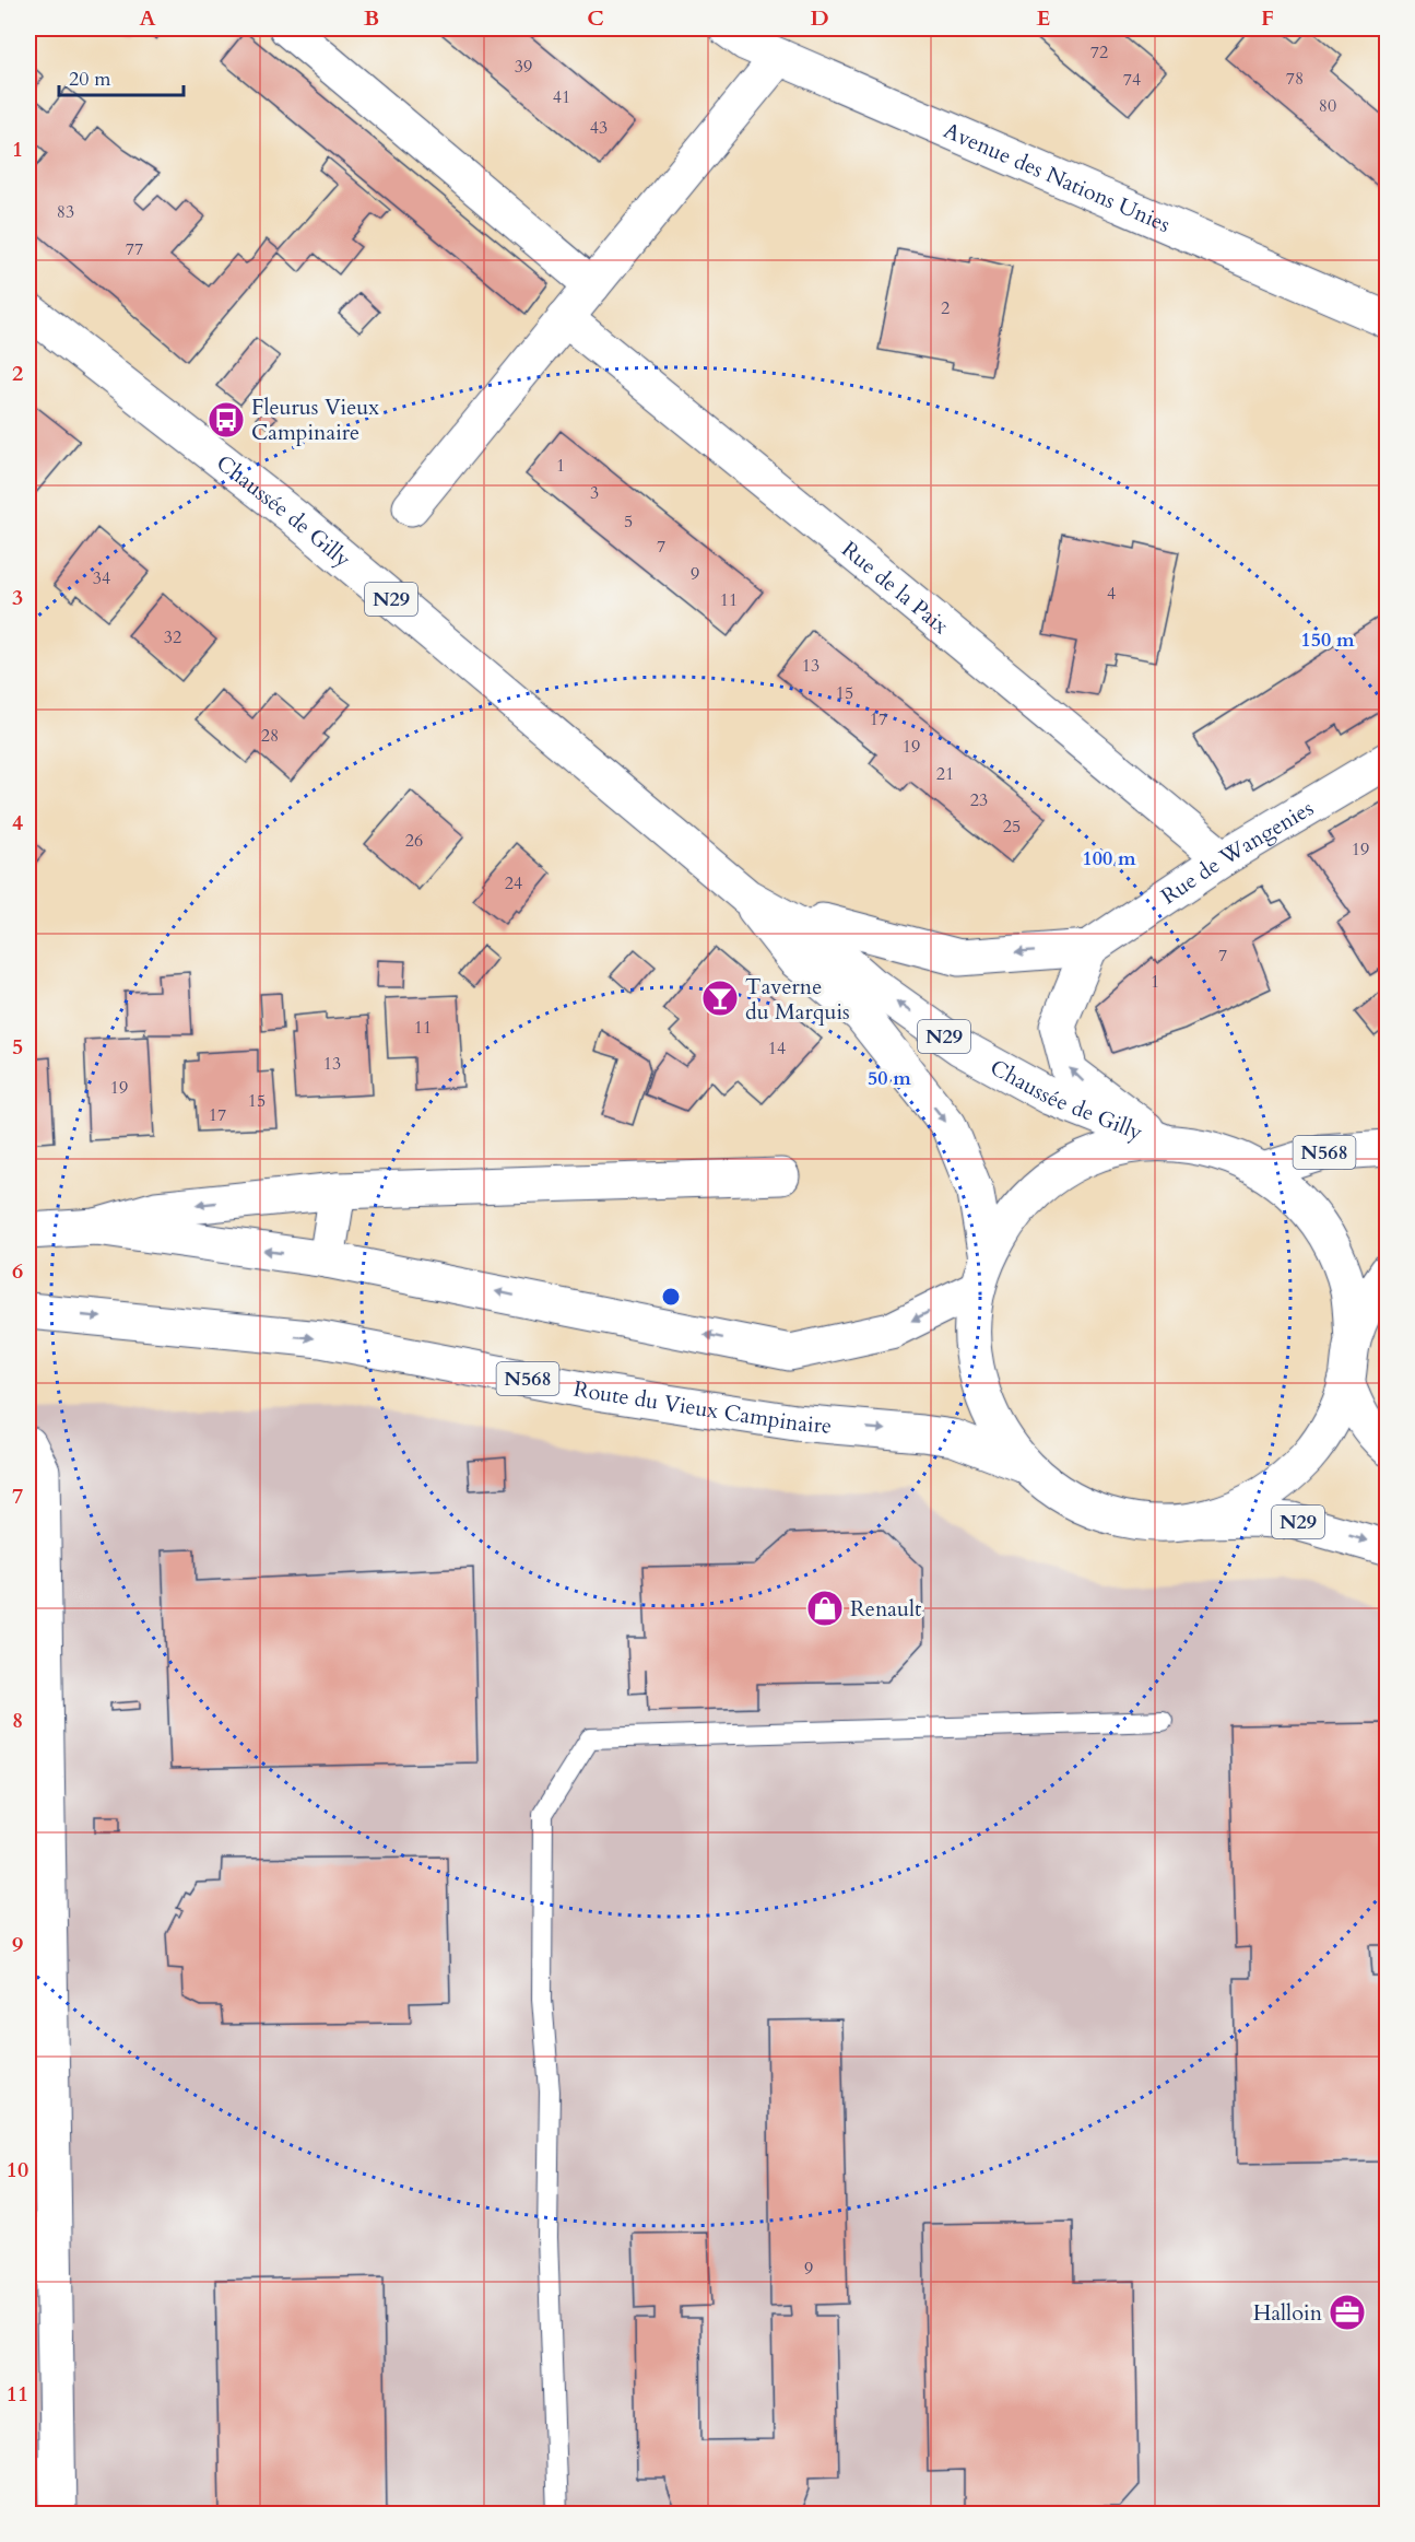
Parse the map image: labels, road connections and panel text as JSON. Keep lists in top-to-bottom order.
{
  "streets": {
    "main road": [
      "Avenue des Nations Unies",
      "Chaussée de Gilly",
      "Rue de la Paix",
      "N29",
      "Rue de Wangenies",
      "N568",
      "Route du Vieux Campinaire"
    ]
  },
  "crossings": [
    ["Rue de la Paix", "Rue de Wangenies"]
  ],
  "places": {
    "bus stop": ["Fleurus Vieux Campinaire"],
    "bar": ["Taverne du Marquis"],
    "shop": ["Renault"],
    "office": ["Halloin"]
  },
  "house_numbers": [
    "72",
    "39",
    "78",
    "74",
    "41",
    "80",
    "43",
    "83",
    "77",
    "2",
    "1",
    "3",
    "5",
    "7",
    "9",
    "34",
    "4",
    "11",
    "32",
    "13",
    "15",
    "17",
    "28",
    "19",
    "21",
    "23",
    "25",
    "26",
    "19",
    "24",
    "7",
    "1",
    "11",
    "14",
    "13",
    "19",
    "15",
    "17",
    "9"
  ],
  "scale_bar": "20 m",
  "grid": {
    "columns": [
      "A",
      "B",
      "C",
      "D",
      "E",
      "F"
    ],
    "rows": [
      "1",
      "2",
      "3",
      "4",
      "5",
      "6",
      "7",
      "8",
      "9",
      "10",
      "11"
    ]
  },
  "rings": ["150 m", "100 m", "50 m"]
}
